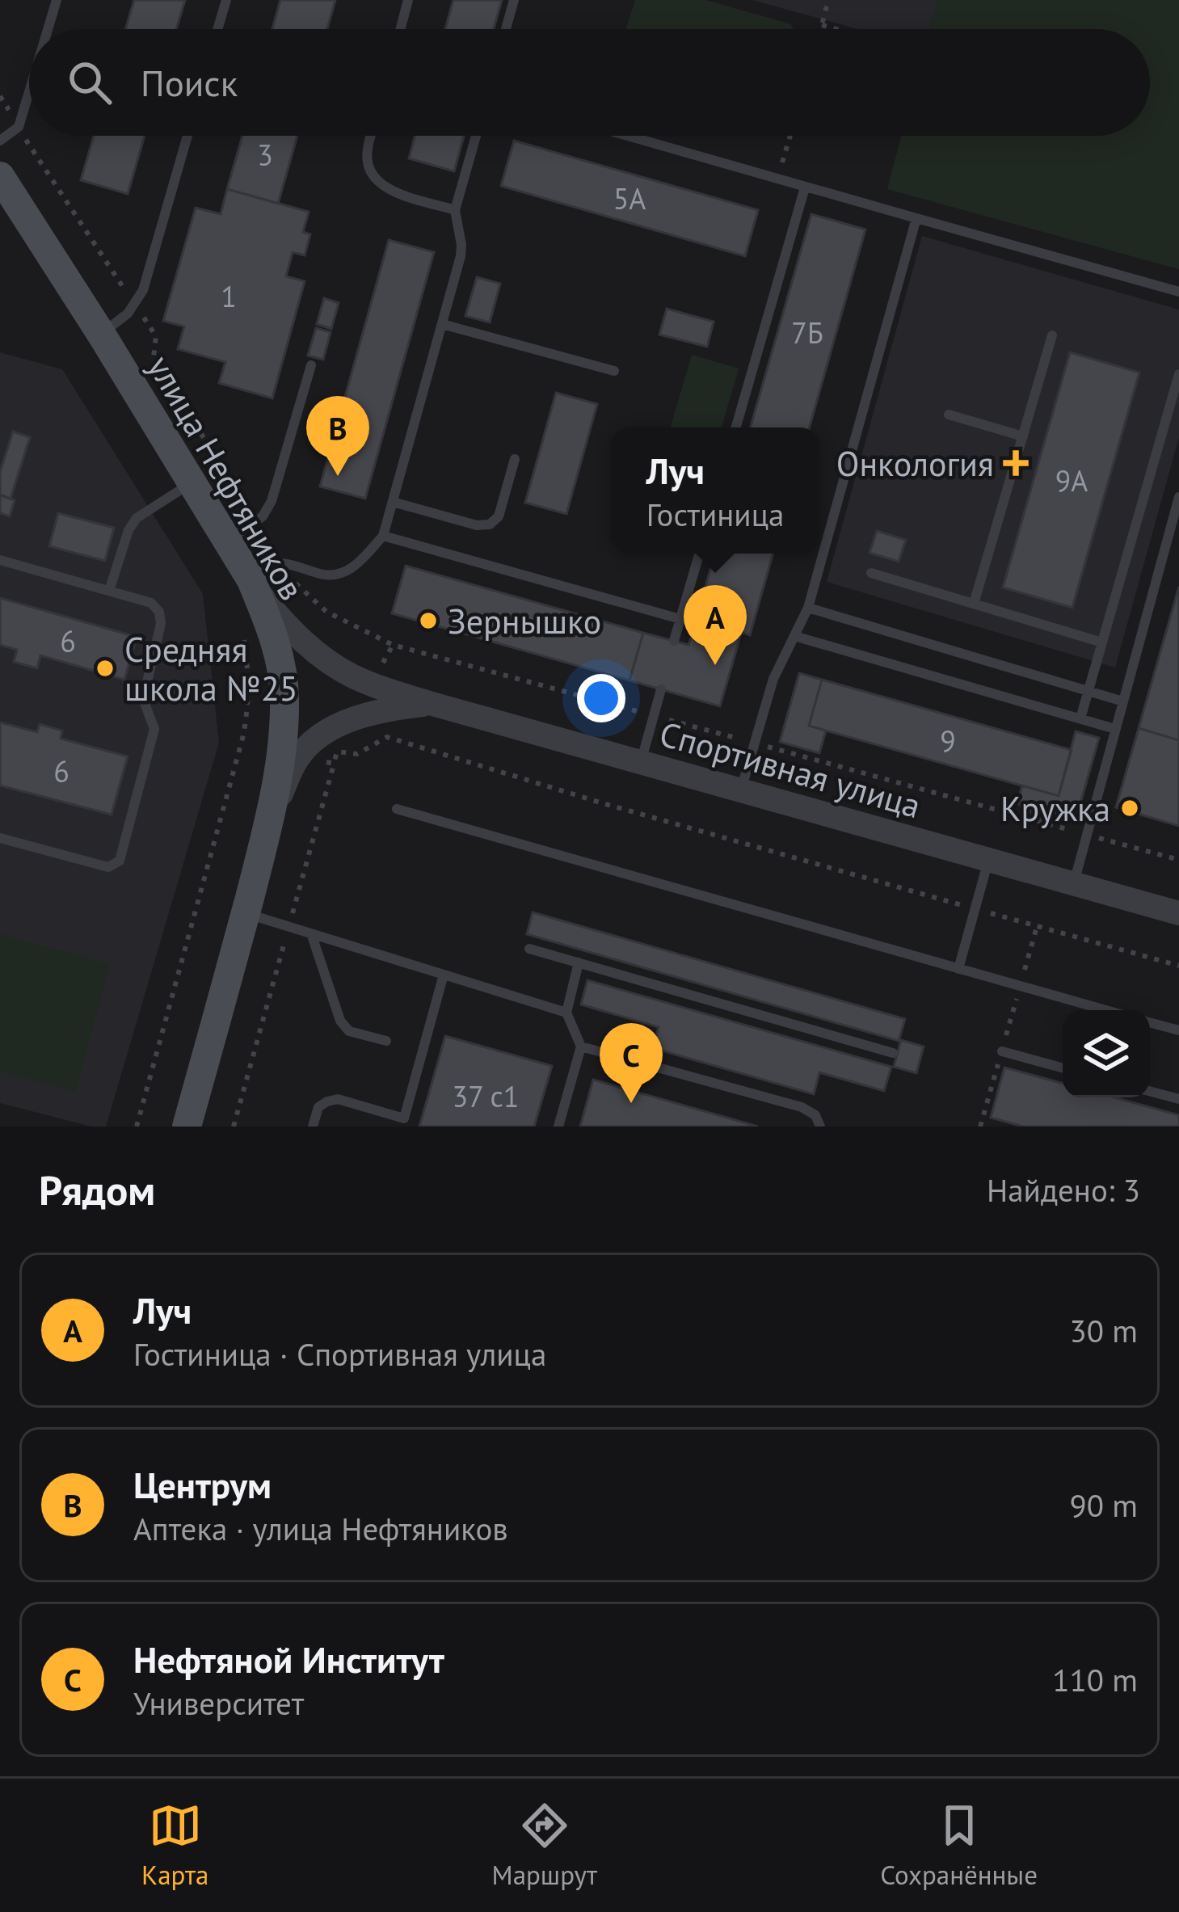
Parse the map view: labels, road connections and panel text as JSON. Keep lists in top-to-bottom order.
{
  "streets": {
    "main road": ["улица Нефтяников"],
    "street": ["Спортивная улица"]
  },
  "crossings": [
    ["улица Нефтяников", "Спортивная улица"]
  ],
  "places": {
    "health": ["Онкология"],
    "other": ["Зернышко", "Средняя школа №25", "Кружка"]
  },
  "house_numbers": [
    "3",
    "5А",
    "1",
    "7Б",
    "9А",
    "6",
    "9",
    "6",
    "37 с1"
  ],
  "page": {
    "search": "Поиск",
    "pins": ["B", "A", "C"],
    "popup": ["Луч", "Гостиница"],
    "heading": ["Рядом", "Найдено: 3"],
    "list": [
      {
        "mark": "A",
        "name": "Луч",
        "note": "Гостиница · Спортивная улица",
        "value": "30 m"
      },
      {
        "mark": "B",
        "name": "Центрум",
        "note": "Аптека · улица Нефтяников",
        "value": "90 m"
      },
      {
        "mark": "C",
        "name": "Нефтяной Институт",
        "note": "Университет",
        "value": "110 m"
      }
    ],
    "nav": ["Карта", "Маршрут", "Сохранённые"]
  }
}
